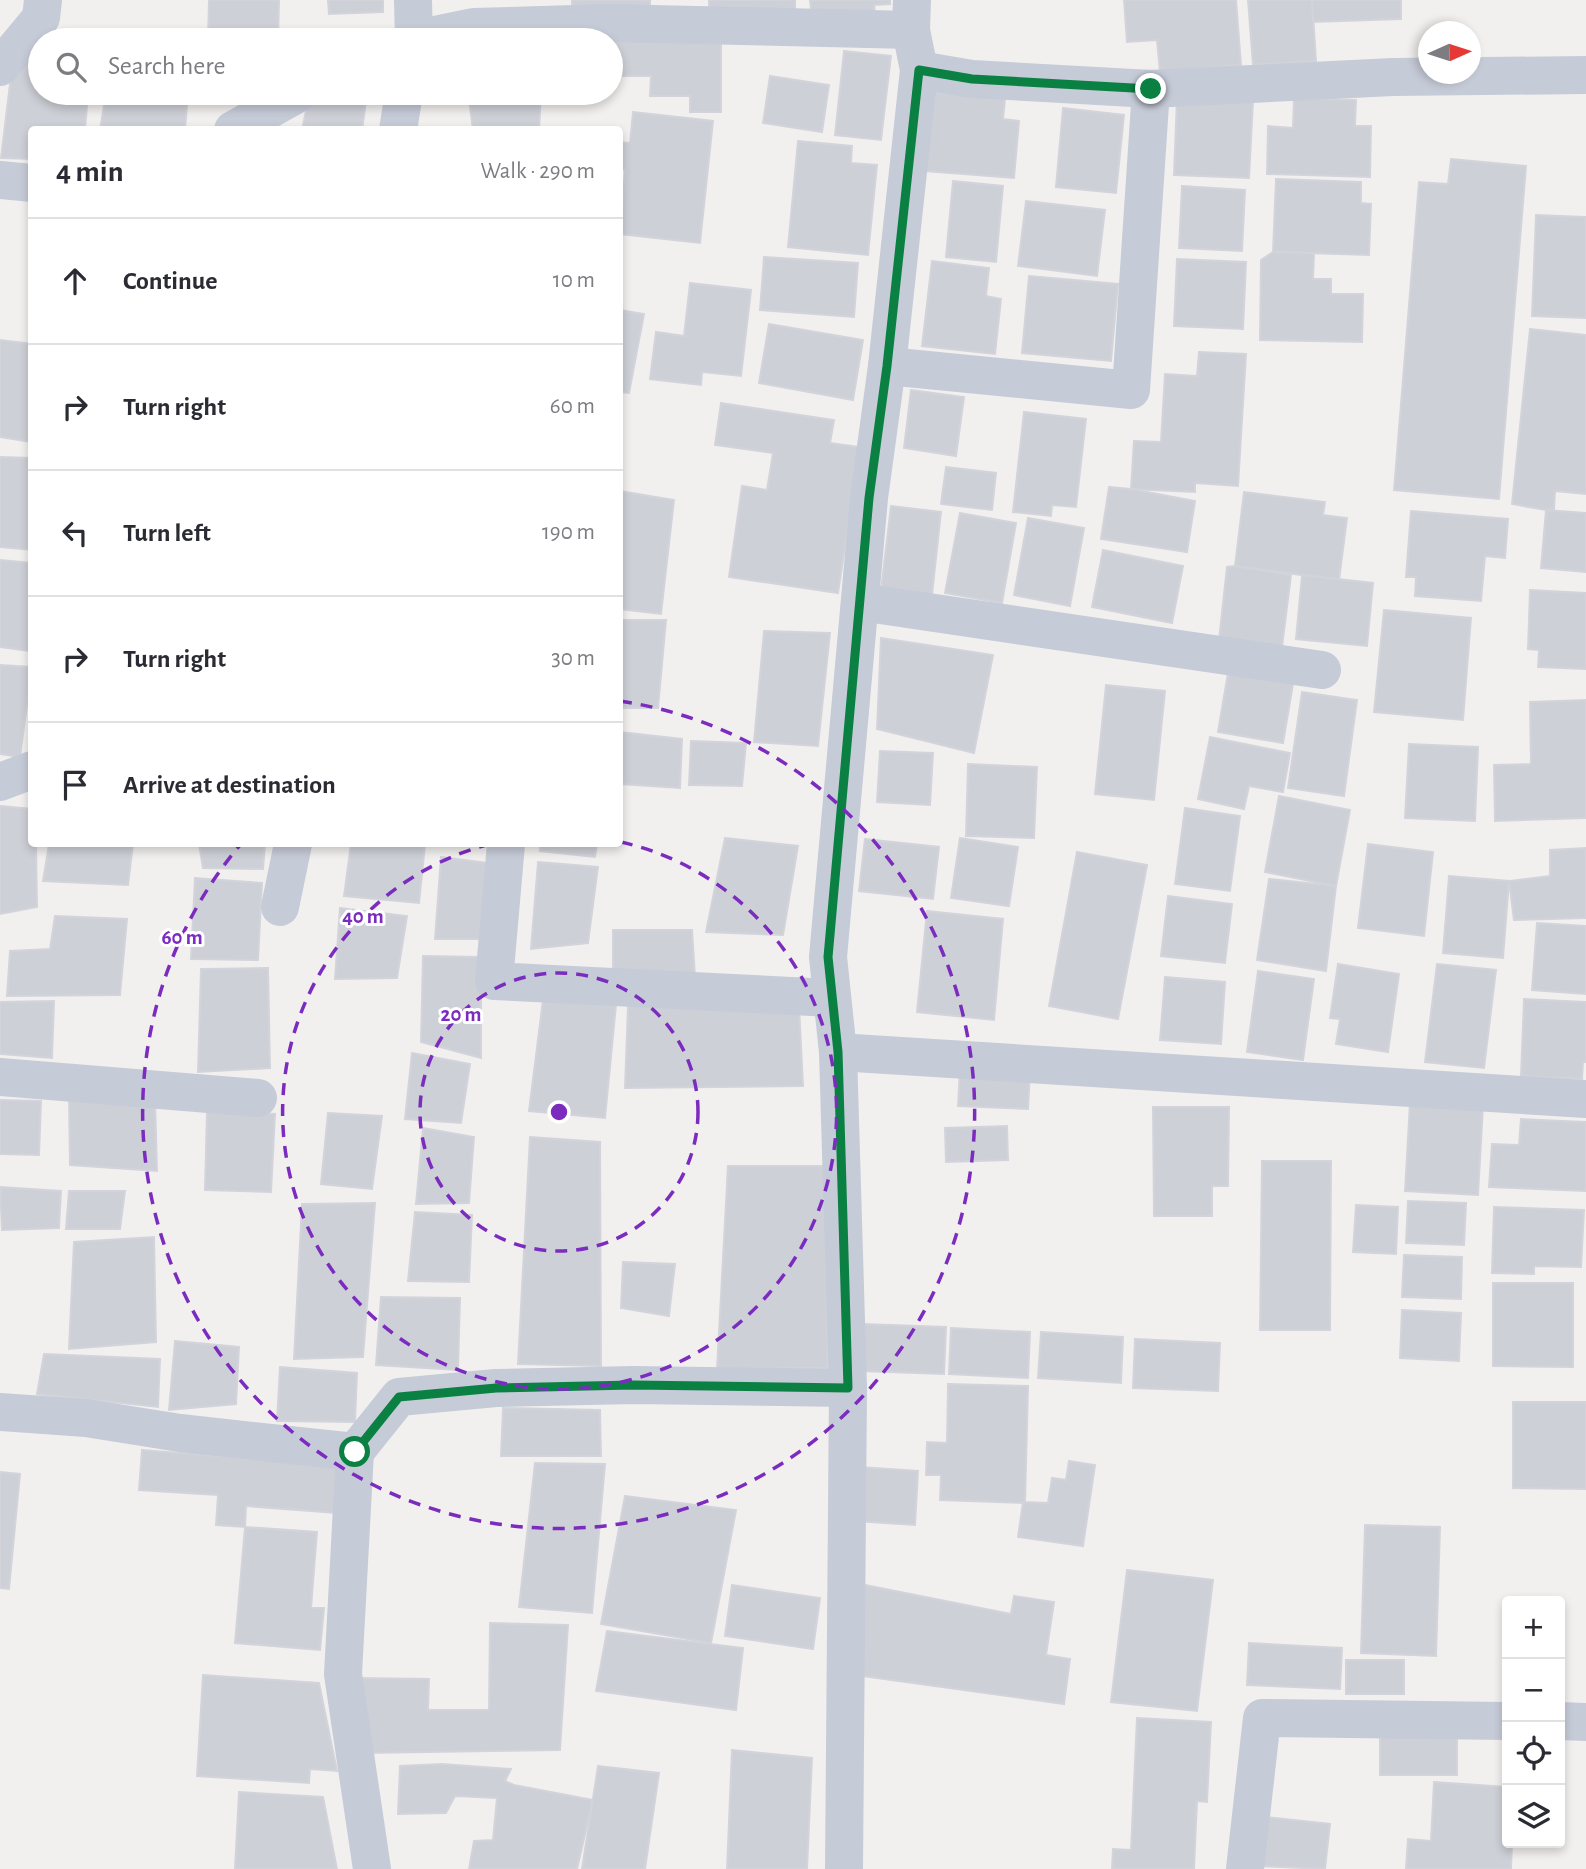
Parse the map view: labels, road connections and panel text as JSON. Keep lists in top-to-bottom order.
{
  "north": "right",
  "page": {
    "search": "Search here",
    "heading": ["4 min", "Walk · 290 m"],
    "list": [
      ["Continue", "10 m"],
      ["Turn right", "60 m"],
      ["Turn left", "190 m"],
      ["Turn right", "30 m"],
      "Arrive at destination"
    ],
    "map_buttons": ["+", "−"]
  },
  "rings": ["40 m", "60 m", "20 m"]
}
